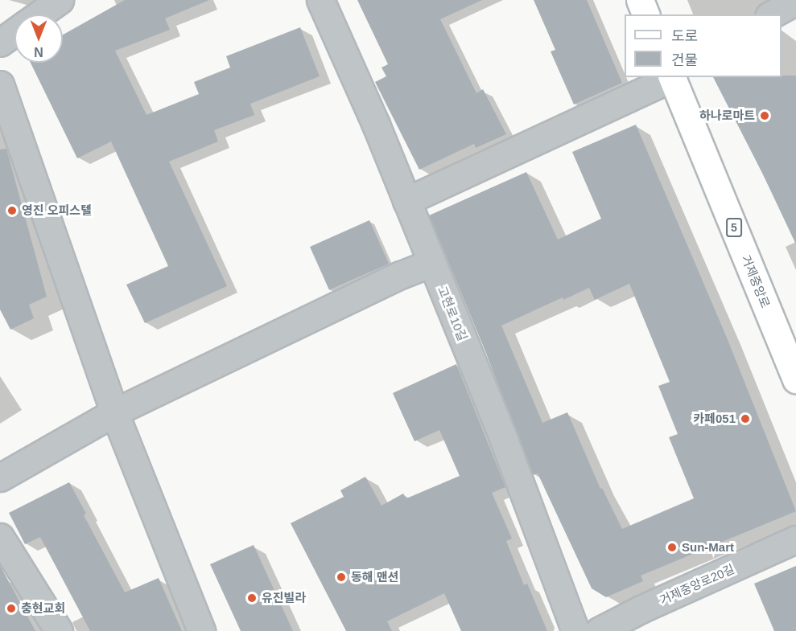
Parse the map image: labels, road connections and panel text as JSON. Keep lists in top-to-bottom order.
{
  "streets": {
    "main road": ["5", "거제중앙로"],
    "street": ["고현로10길", "거제중앙로20길"]
  },
  "places": [
    "하나로마트",
    "영진 오피스텔",
    "카페051",
    "Sun-Mart",
    "동해 맨션",
    "유진빌라",
    "충현교회"
  ],
  "legend": ["도로", "건물"],
  "north": "bottom"
}
